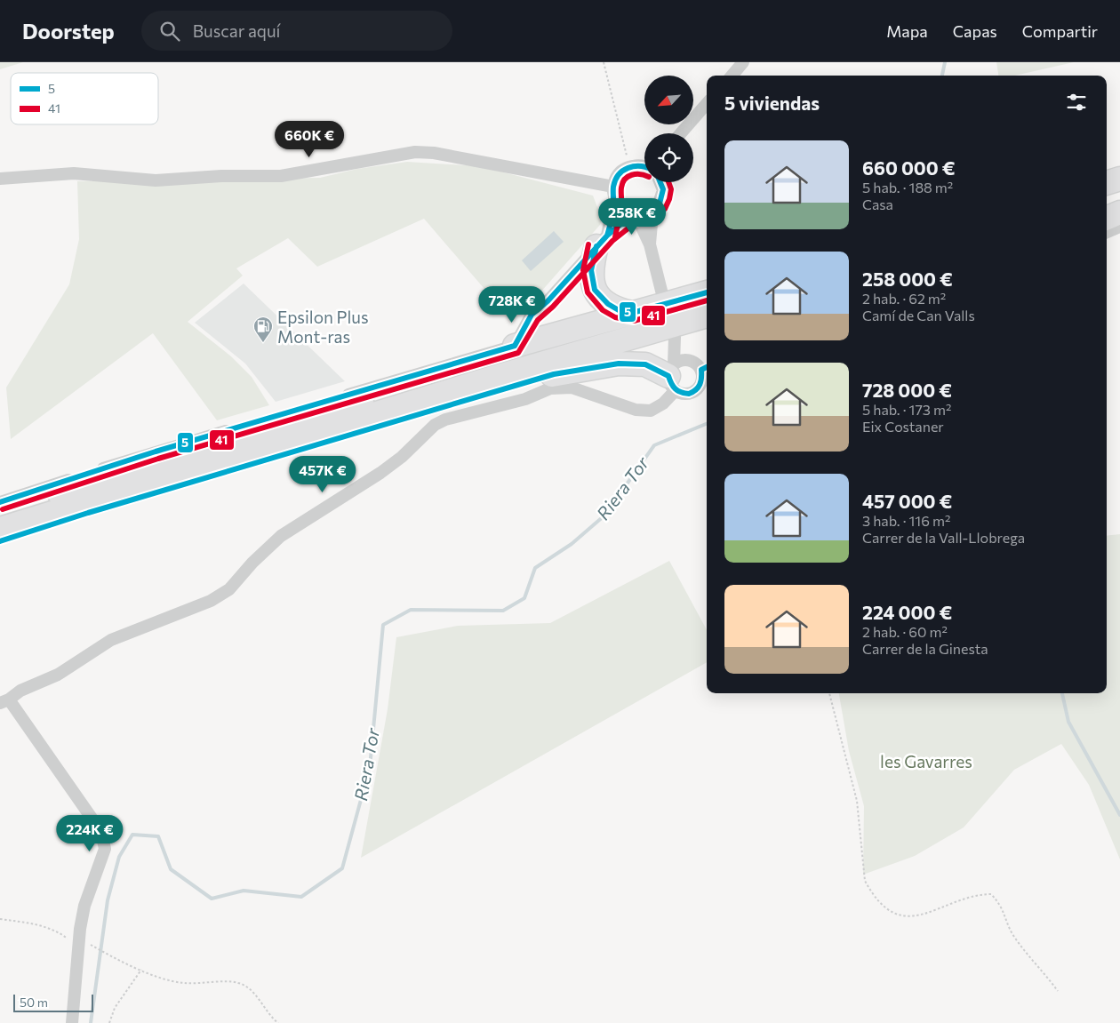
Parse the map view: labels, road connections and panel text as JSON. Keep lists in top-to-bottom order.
{
  "water": ["Riera Tor"],
  "parks": ["les Gavarres"],
  "places": {
    "fuel station": ["Epsilon Plus Mont-ras"]
  },
  "lines": ["transit line 5", "transit line 41"],
  "legend": ["5", "41"],
  "scale_bar": "50 m",
  "north": "bottom left",
  "page": {
    "header": "Doorstep",
    "search": "Buscar aquí",
    "nav": ["Mapa", "Capas", "Compartir"],
    "heading": "5 viviendas",
    "price": [
      "660K €",
      "258K €",
      "728K €",
      "457K €",
      "224K €"
    ],
    "list": [
      {
        "name": "660 000 €",
        "note": "5 hab. · 188 m² · Casa"
      },
      {
        "name": "258 000 €",
        "note": "2 hab. · 62 m² · Camí de Can Valls"
      },
      {
        "name": "728 000 €",
        "note": "5 hab. · 173 m² · Eix Costaner"
      },
      {
        "name": "457 000 €",
        "note": "3 hab. · 116 m² · Carrer de la Vall-Llobrega"
      },
      {
        "name": "224 000 €",
        "note": "2 hab. · 60 m² · Carrer de la Ginesta"
      }
    ],
    "scale": "50 m"
  }
}
